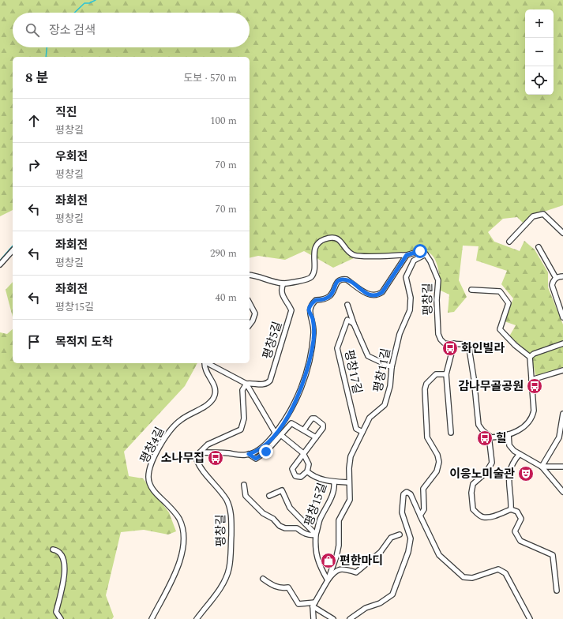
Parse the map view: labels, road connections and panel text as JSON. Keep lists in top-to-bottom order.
{
  "streets": {
    "street": [
      "평창길",
      "평창5길",
      "평창11길",
      "평창17길",
      "평창4길",
      "평창15길"
    ]
  },
  "crossings": [
    ["평창길", "평창11길"],
    ["평창11길", "평창17길"],
    ["평창11길", "평창15길"]
  ],
  "places": {
    "bus stop": [
      "화인빌라",
      "감나무골공원",
      "힐",
      "소나무집"
    ],
    "theatre": ["이응노미술관"],
    "shop": ["편한마디"]
  },
  "page": {
    "map_buttons": ["+", "−"],
    "search": "장소 검색",
    "heading": ["8 분", "도보 · 570 m"],
    "list": [
      ["직진", "평창길", "100 m"],
      ["우회전", "평창길", "70 m"],
      ["좌회전", "평창길", "70 m"],
      ["좌회전", "평창길", "290 m"],
      ["좌회전", "평창15길", "40 m"],
      "목적지 도착"
    ]
  }
}
